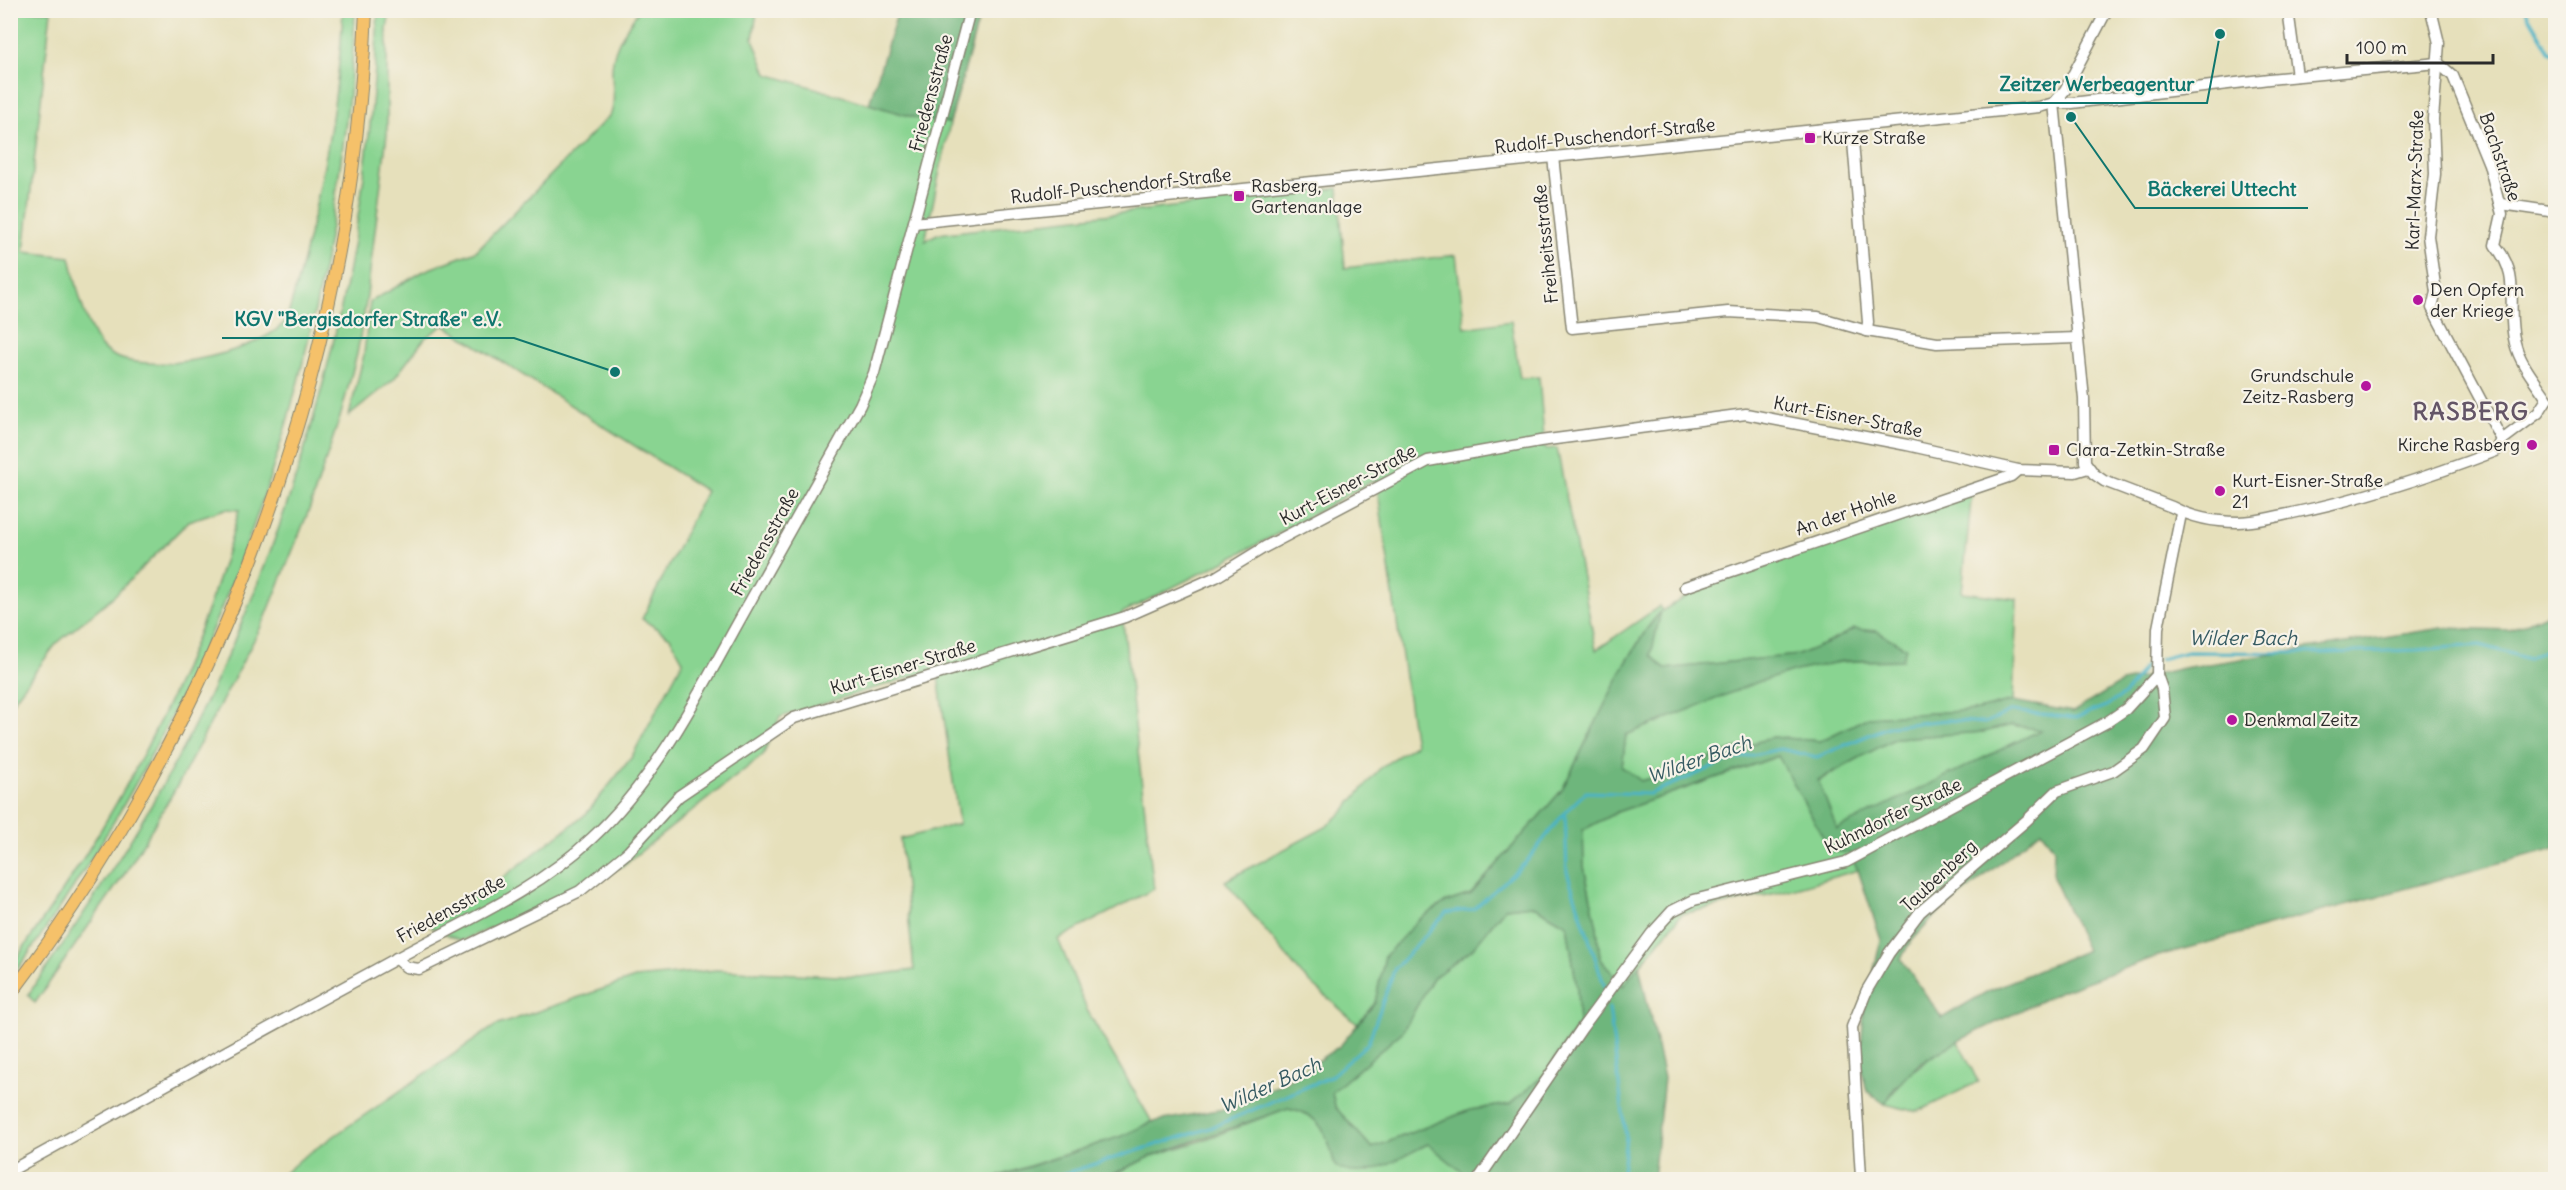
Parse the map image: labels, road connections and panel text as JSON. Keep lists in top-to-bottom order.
{
  "streets": {
    "street": [
      "Friedensstraße",
      "Rudolf-Puschendorf-Straße",
      "Bachstraße",
      "Karl-Marx-Straße",
      "Freiheitsstraße",
      "Kurt-Eisner-Straße",
      "An der Hohle",
      "Kuhndorfer Straße",
      "Taubenberg"
    ]
  },
  "crossings": [
    ["Friedensstraße", "Rudolf-Puschendorf-Straße"],
    ["Friedensstraße", "Kurt-Eisner-Straße"],
    ["Rudolf-Puschendorf-Straße", "Bachstraße"],
    ["Rudolf-Puschendorf-Straße", "Karl-Marx-Straße"],
    ["Rudolf-Puschendorf-Straße", "Freiheitsstraße"],
    ["Bachstraße", "Karl-Marx-Straße"],
    ["Kurt-Eisner-Straße", "An der Hohle"],
    ["Kuhndorfer Straße", "Taubenberg"]
  ],
  "districts": ["RASBERG"],
  "water": ["Wilder Bach"],
  "places": {
    "other": [
      "Zeitzer Werbeagentur",
      "Bäckerei Uttecht",
      "Den Opfern der Kriege",
      "KGV \"Bergisdorfer Straße\" e.V.",
      "Grundschule Zeitz-Rasberg",
      "Kirche Rasberg",
      "Kurt-Eisner-Straße 21",
      "Denkmal Zeitz"
    ],
    "transit": ["Kurze Straße", "Rasberg, Gartenanlage", "Clara-Zetkin-Straße"]
  },
  "scale_bar": "100 m"
}
